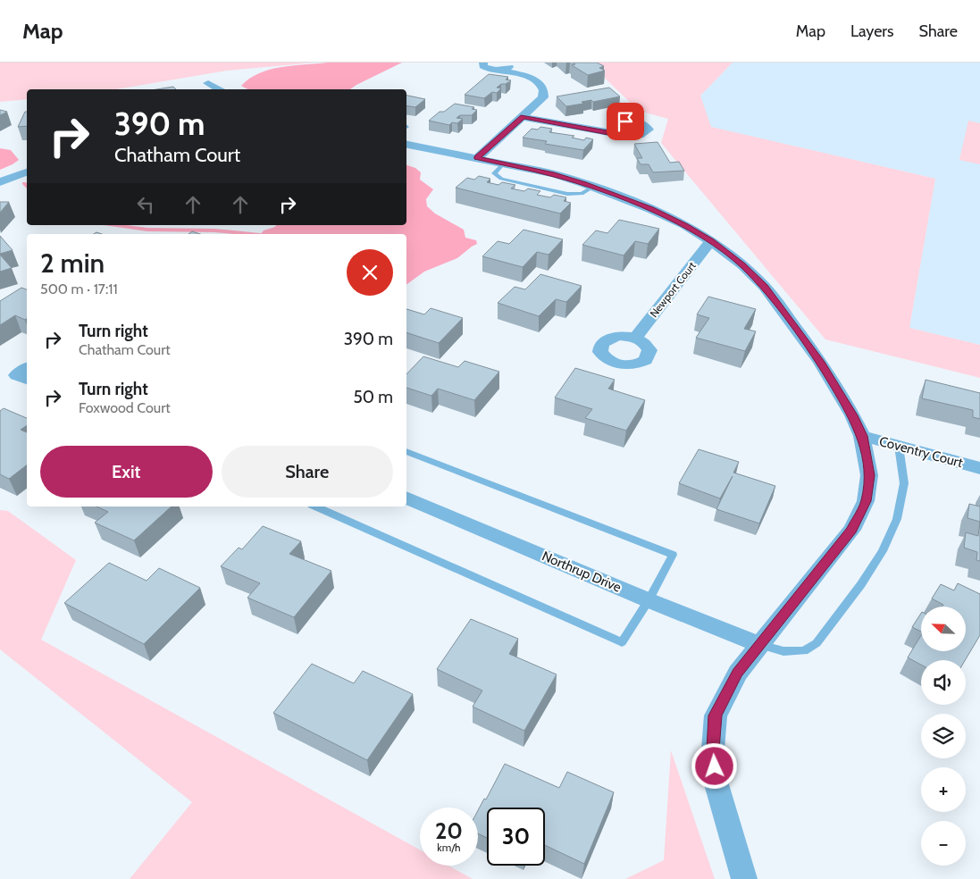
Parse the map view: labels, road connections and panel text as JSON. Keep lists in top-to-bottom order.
{
  "streets": {
    "street": ["Newport Court", "Coventry Court", "Northrup Drive"]
  },
  "north": "top left",
  "page": {
    "header": "Map",
    "nav": ["Map", "Layers", "Share"],
    "turn": ["390 m", "Chatham Court"],
    "heading": ["2 min", "500 m · 17:11"],
    "list": [
      {
        "name": "Turn right",
        "note": "Chatham Court",
        "value": "390 m"
      },
      {
        "name": "Turn right",
        "note": "Foxwood Court",
        "value": "50 m"
      }
    ],
    "buttons": ["Exit", "Share"],
    "map_buttons": ["+", "−"],
    "speed": "20 km/h",
    "limit": "30"
  }
}
